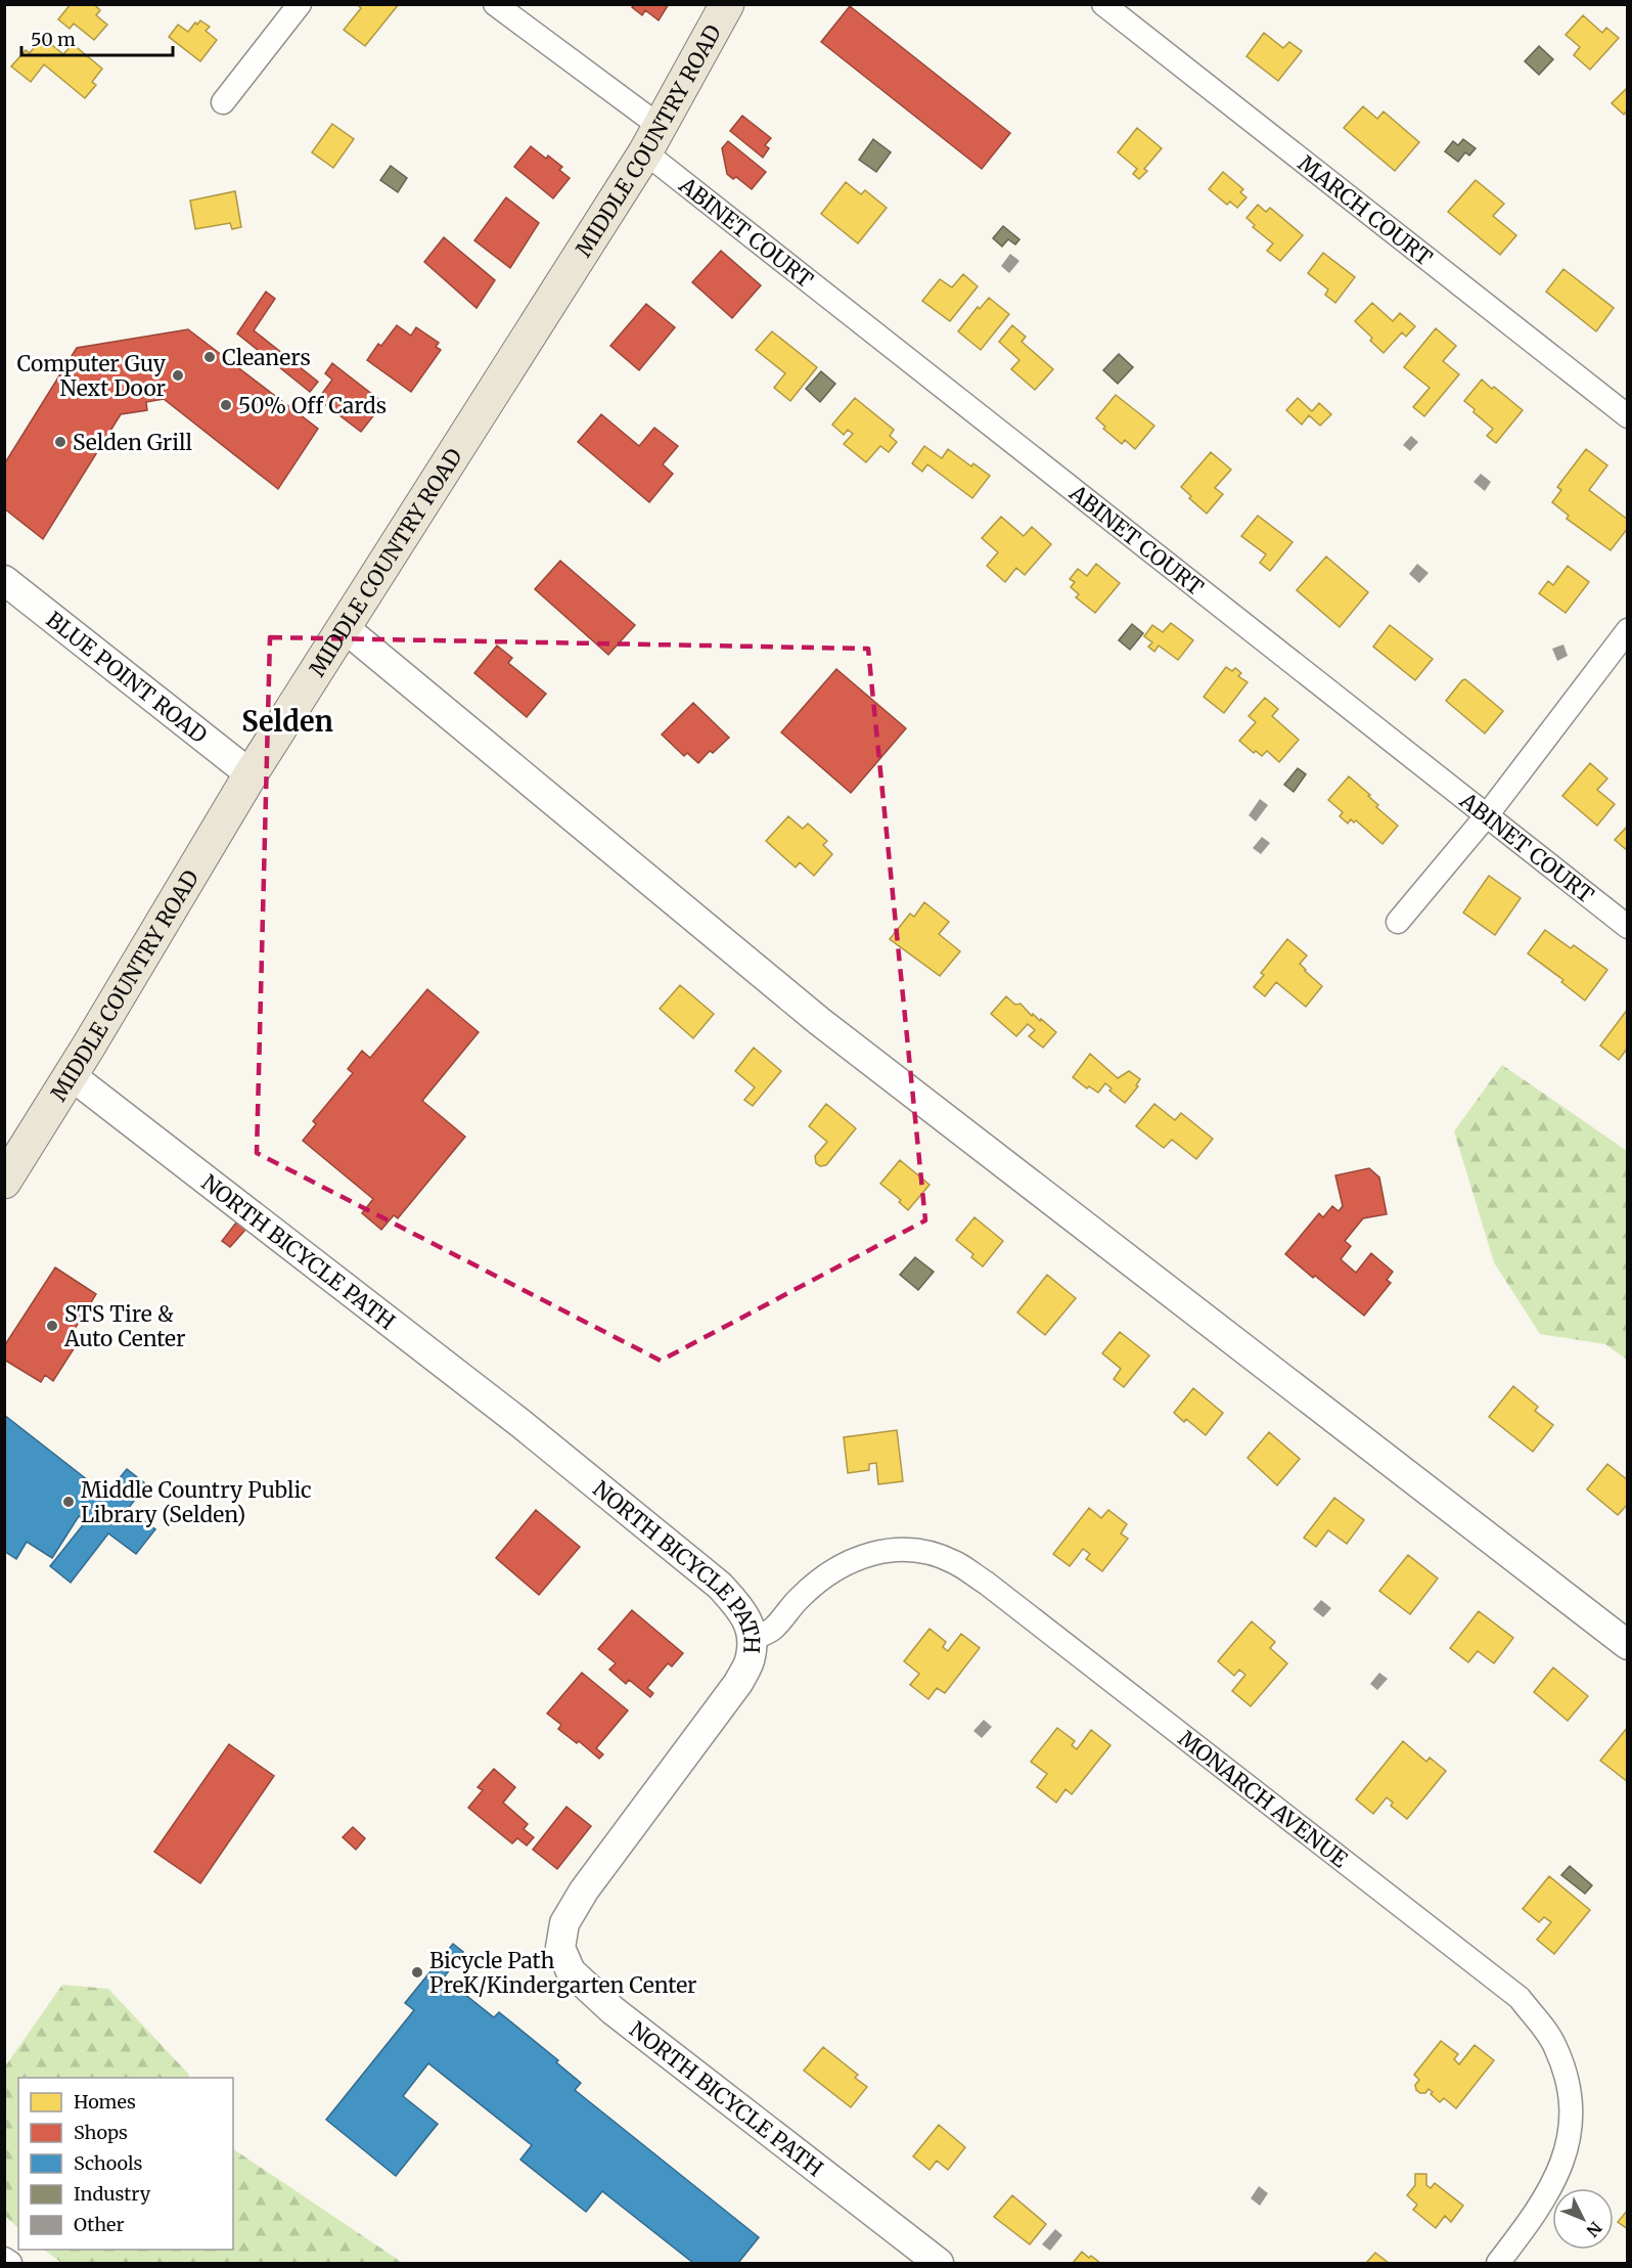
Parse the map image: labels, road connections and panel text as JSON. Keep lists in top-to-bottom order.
{
  "streets": {
    "main road": ["MIDDLE COUNTRY ROAD"],
    "street": [
      "MARCH COURT",
      "ABINET COURT",
      "BLUE POINT ROAD",
      "NORTH BICYCLE PATH",
      "MONARCH AVENUE"
    ]
  },
  "crossings": [
    ["MIDDLE COUNTRY ROAD", "ABINET COURT"],
    ["MIDDLE COUNTRY ROAD", "BLUE POINT ROAD"],
    ["MIDDLE COUNTRY ROAD", "NORTH BICYCLE PATH"],
    ["NORTH BICYCLE PATH", "MONARCH AVENUE"]
  ],
  "districts": ["Selden"],
  "places": [
    "Cleaners",
    "Computer Guy Next Door",
    "50% Off Cards",
    "Selden Grill",
    "STS Tire & Auto Center",
    "Middle Country Public Library (Selden)",
    "Bicycle Path PreK/Kindergarten Center"
  ],
  "legend": [
    "Homes",
    "Shops",
    "Schools",
    "Industry",
    "Other"
  ],
  "scale_bar": "50 m",
  "north": "bottom right"
}
